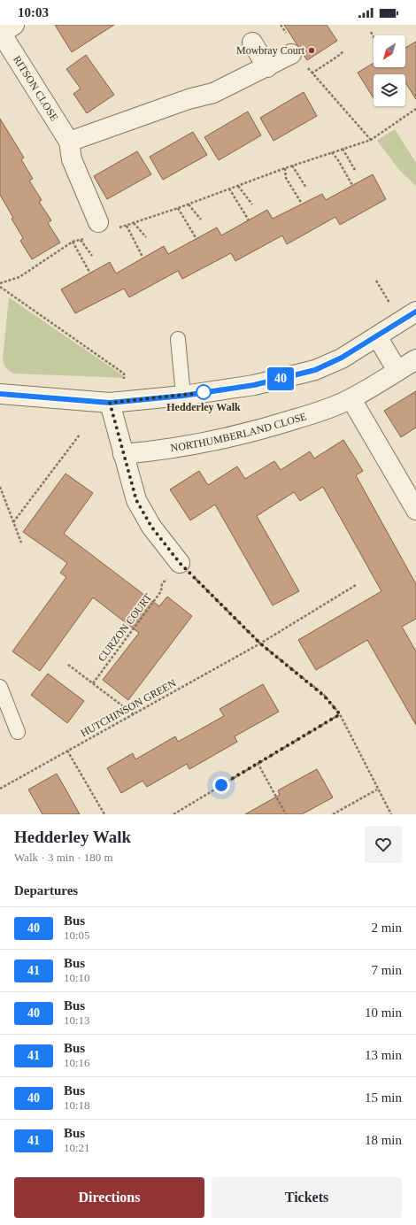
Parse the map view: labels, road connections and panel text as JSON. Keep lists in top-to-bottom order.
{
  "streets": {
    "street": ["RITSON CLOSE", "NORTHUMBERLAND CLOSE"],
    "path": ["CURZON COURT", "HUTCHINSON GREEN"]
  },
  "places": ["Mowbray Court", "Hedderley Walk"],
  "lines": ["bus line 40"],
  "north": "bottom left",
  "page": {
    "status": "10:03",
    "on_map": "40",
    "heading": [
      ["Hedderley Walk", "Walk · 3 min · 180 m"],
      "Departures"
    ],
    "list": [
      {
        "mark": "40",
        "name": "Bus",
        "note": "10:05",
        "value": "2 min"
      },
      {
        "mark": "41",
        "name": "Bus",
        "note": "10:10",
        "value": "7 min"
      },
      {
        "mark": "40",
        "name": "Bus",
        "note": "10:13",
        "value": "10 min"
      },
      {
        "mark": "41",
        "name": "Bus",
        "note": "10:16",
        "value": "13 min"
      },
      {
        "mark": "40",
        "name": "Bus",
        "note": "10:18",
        "value": "15 min"
      },
      {
        "mark": "41",
        "name": "Bus",
        "note": "10:21",
        "value": "18 min"
      }
    ],
    "buttons": ["Directions", "Tickets"]
  }
}
